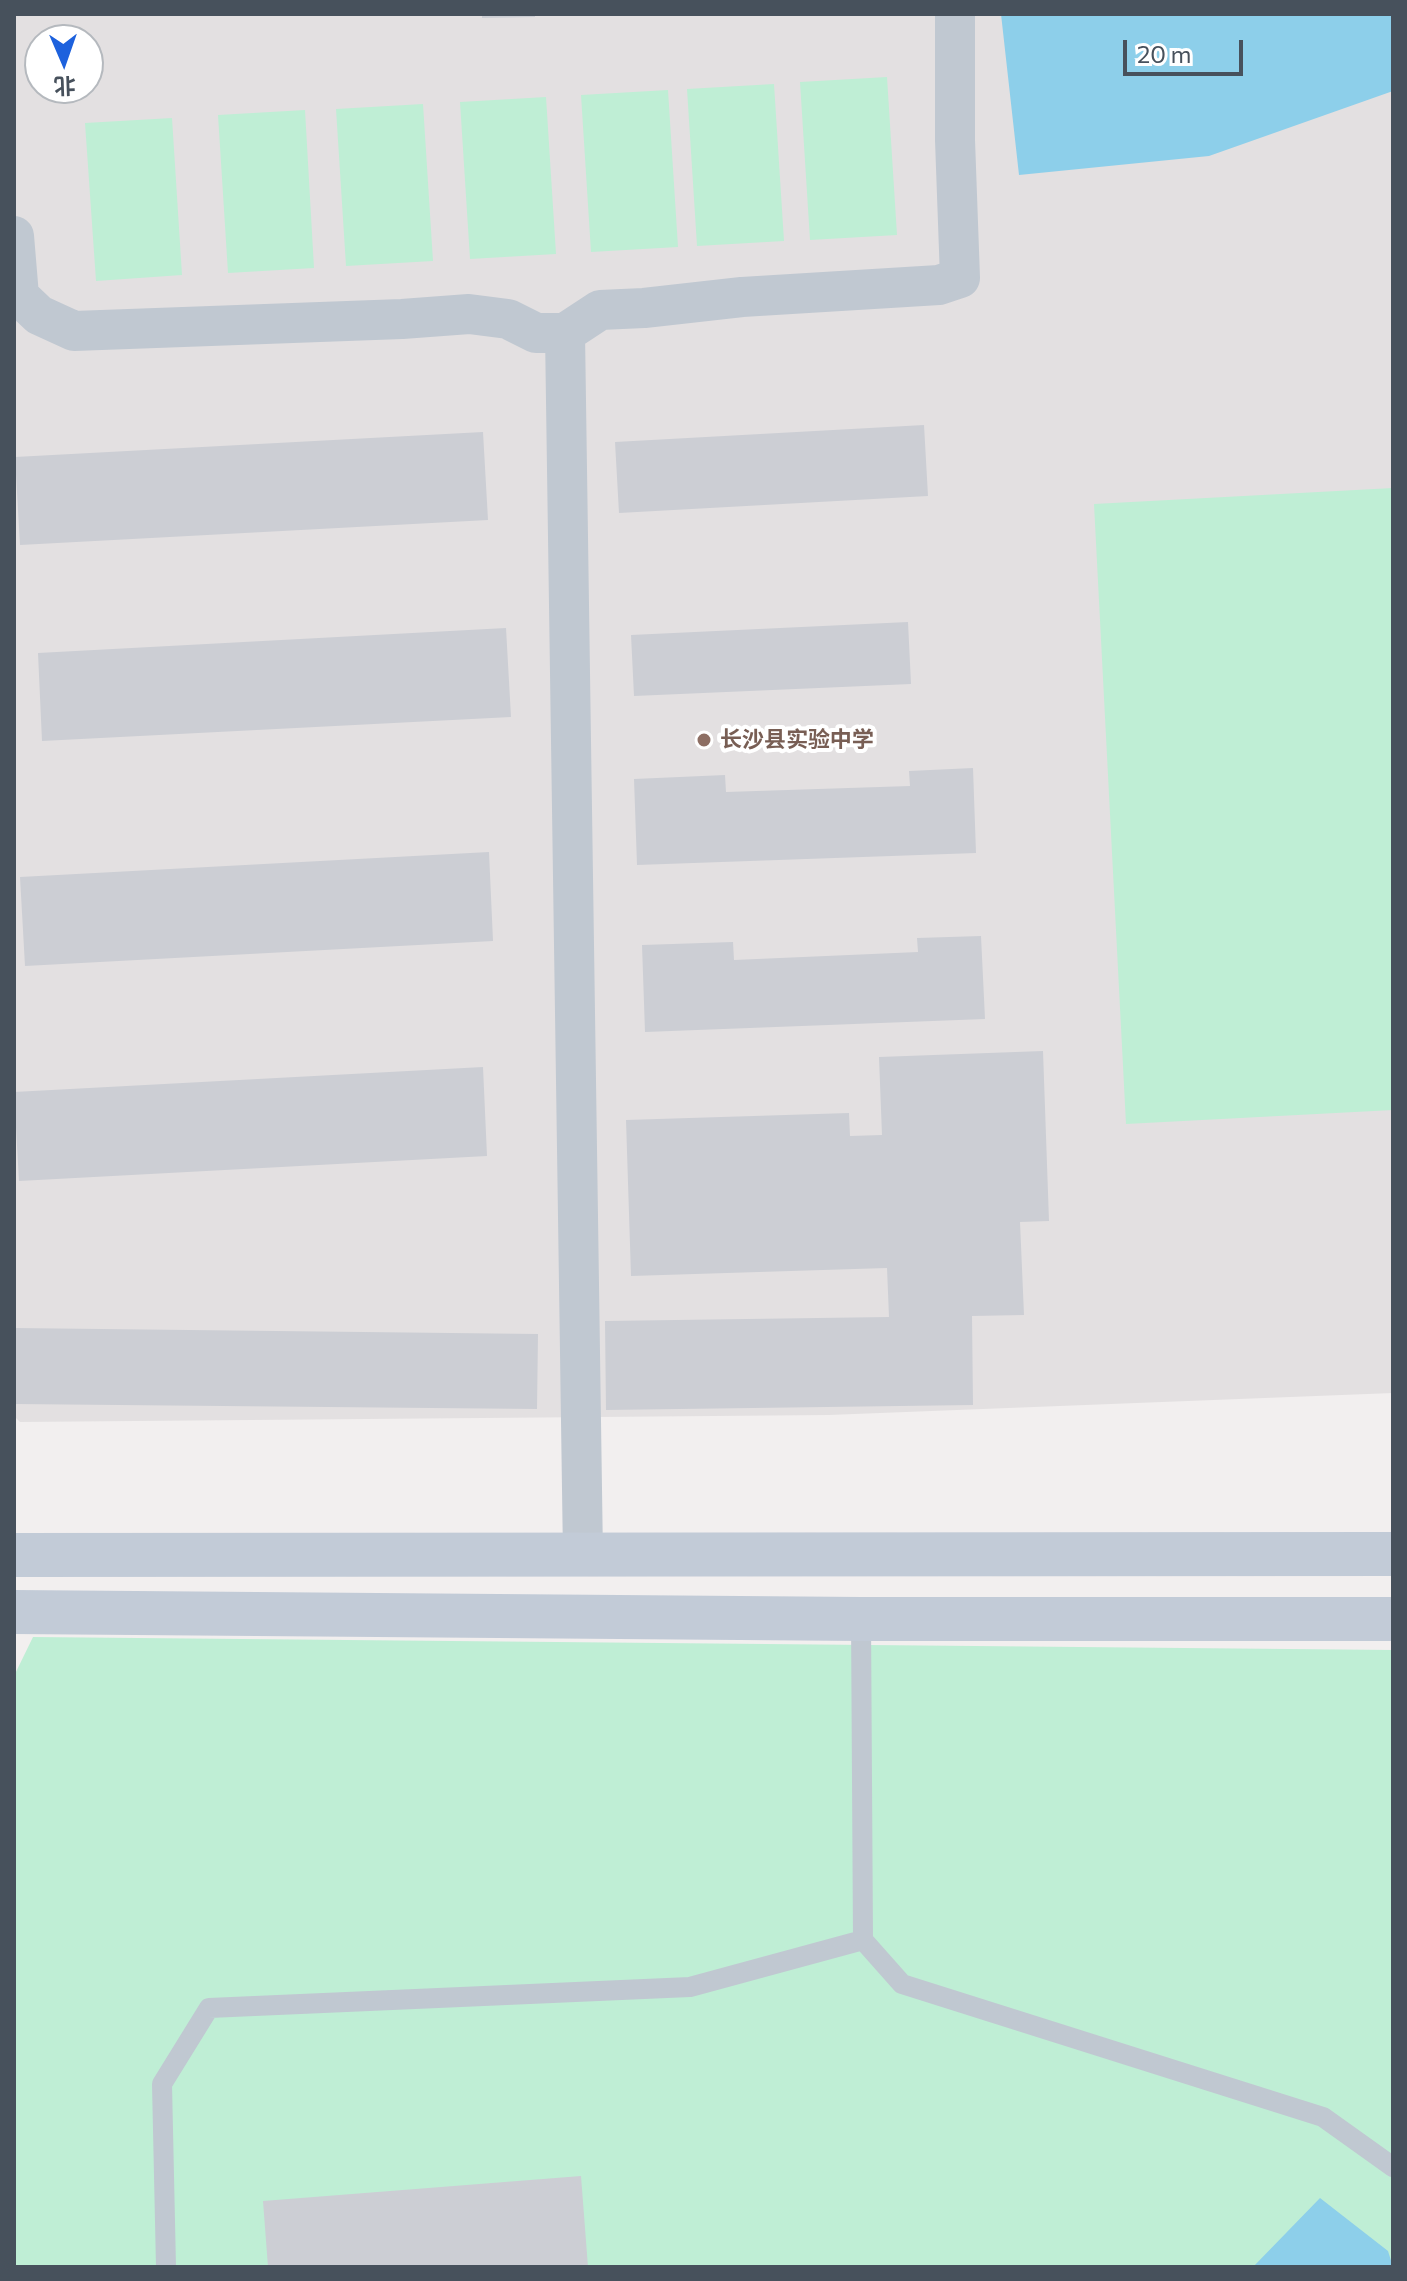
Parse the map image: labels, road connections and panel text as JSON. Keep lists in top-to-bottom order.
{
  "places": ["长沙县实验中学"],
  "scale_bar": "20 m",
  "north": "bottom"
}
